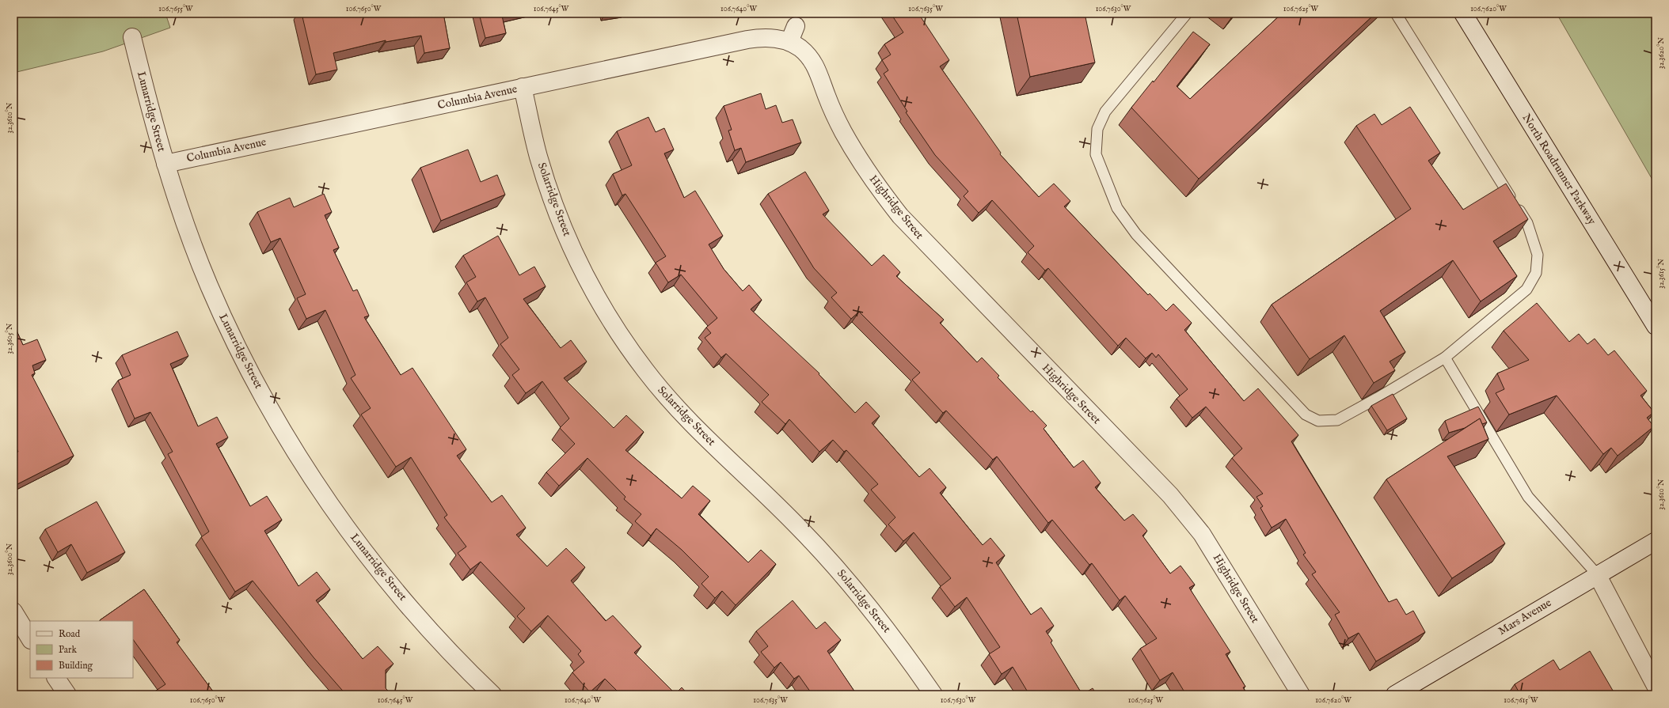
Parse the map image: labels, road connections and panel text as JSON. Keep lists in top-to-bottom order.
{
  "streets": {
    "street": [
      "Columbia Avenue",
      "Lunarridge Street",
      "North Roadrunner Parkway",
      "Solarridge Street",
      "Highridge Street",
      "Mars Avenue"
    ]
  },
  "crossings": [
    ["Columbia Avenue", "Lunarridge Street"],
    ["Columbia Avenue", "Solarridge Street"],
    ["Columbia Avenue", "Highridge Street"]
  ],
  "legend": ["Road", "Park", "Building"],
  "coordinates": [
    "106.7655°W",
    "106.7650°W",
    "106.7645°W",
    "106.7640°W",
    "106.7635°W",
    "106.7630°W",
    "106.7625°W",
    "106.7620°W",
    "32.3620°N",
    "32.3610°N",
    "32.3615°N",
    "32.3605°N",
    "32.3600°N",
    "106.7615°W"
  ]
}
